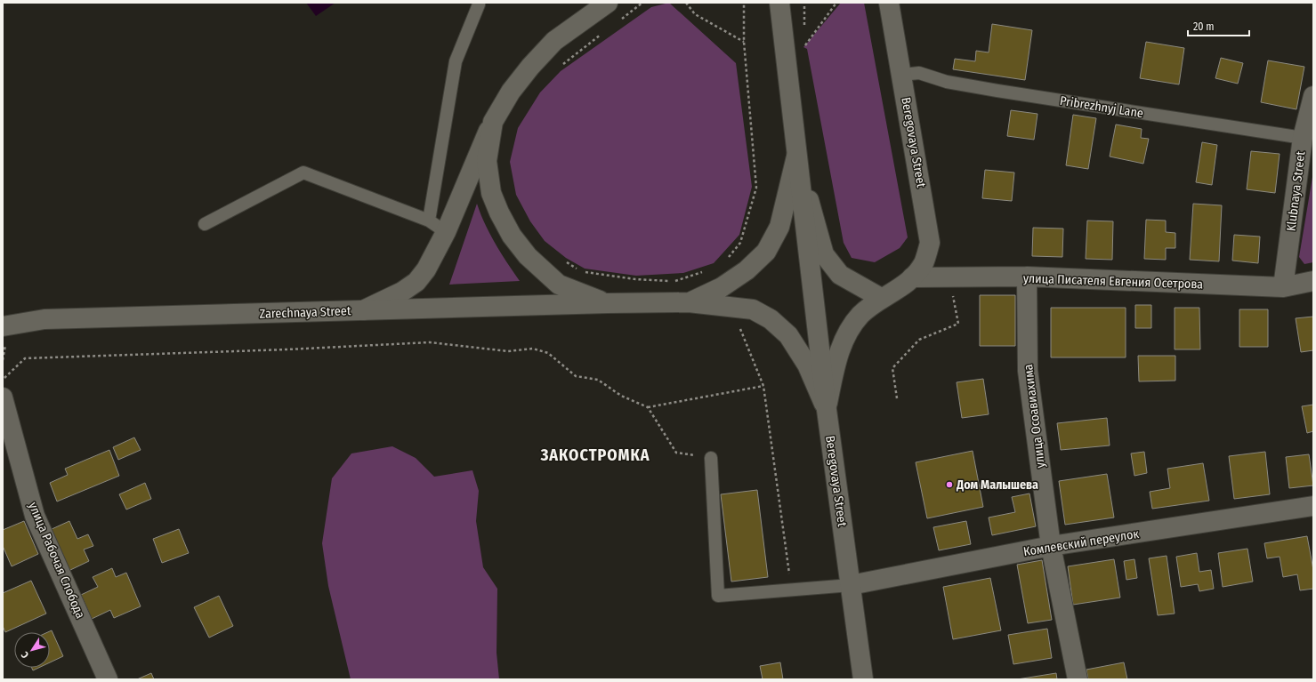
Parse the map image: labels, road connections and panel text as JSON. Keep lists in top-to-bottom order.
{
  "streets": {
    "street": [
      "Beregovaya Street",
      "Klubnaya Street",
      "улица Писателя Евгения Осетрова",
      "Zarechnaya Street",
      "улица Осоавиахима",
      "Комлевский переулок",
      "улица Рабочая Слобода"
    ],
    "lane": ["Pribrezhnyj Lane"]
  },
  "crossings": [
    ["Pribrezhnyj Lane", "Beregovaya Street"],
    ["Pribrezhnyj Lane", "Klubnaya Street"],
    ["Beregovaya Street", "улица Писателя Евгения Осетрова"],
    ["Beregovaya Street", "Zarechnaya Street"],
    ["Beregovaya Street", "Комлевский переулок"],
    ["Klubnaya Street", "улица Писателя Евгения Осетрова"],
    ["улица Писателя Евгения Осетрова", "улица Осоавиахима"],
    ["улица Осоавиахима", "Комлевский переулок"]
  ],
  "districts": ["ЗАКОСТРОМКА"],
  "places": ["Дом Малышева"],
  "scale_bar": "20 m",
  "north": "bottom left"
}
